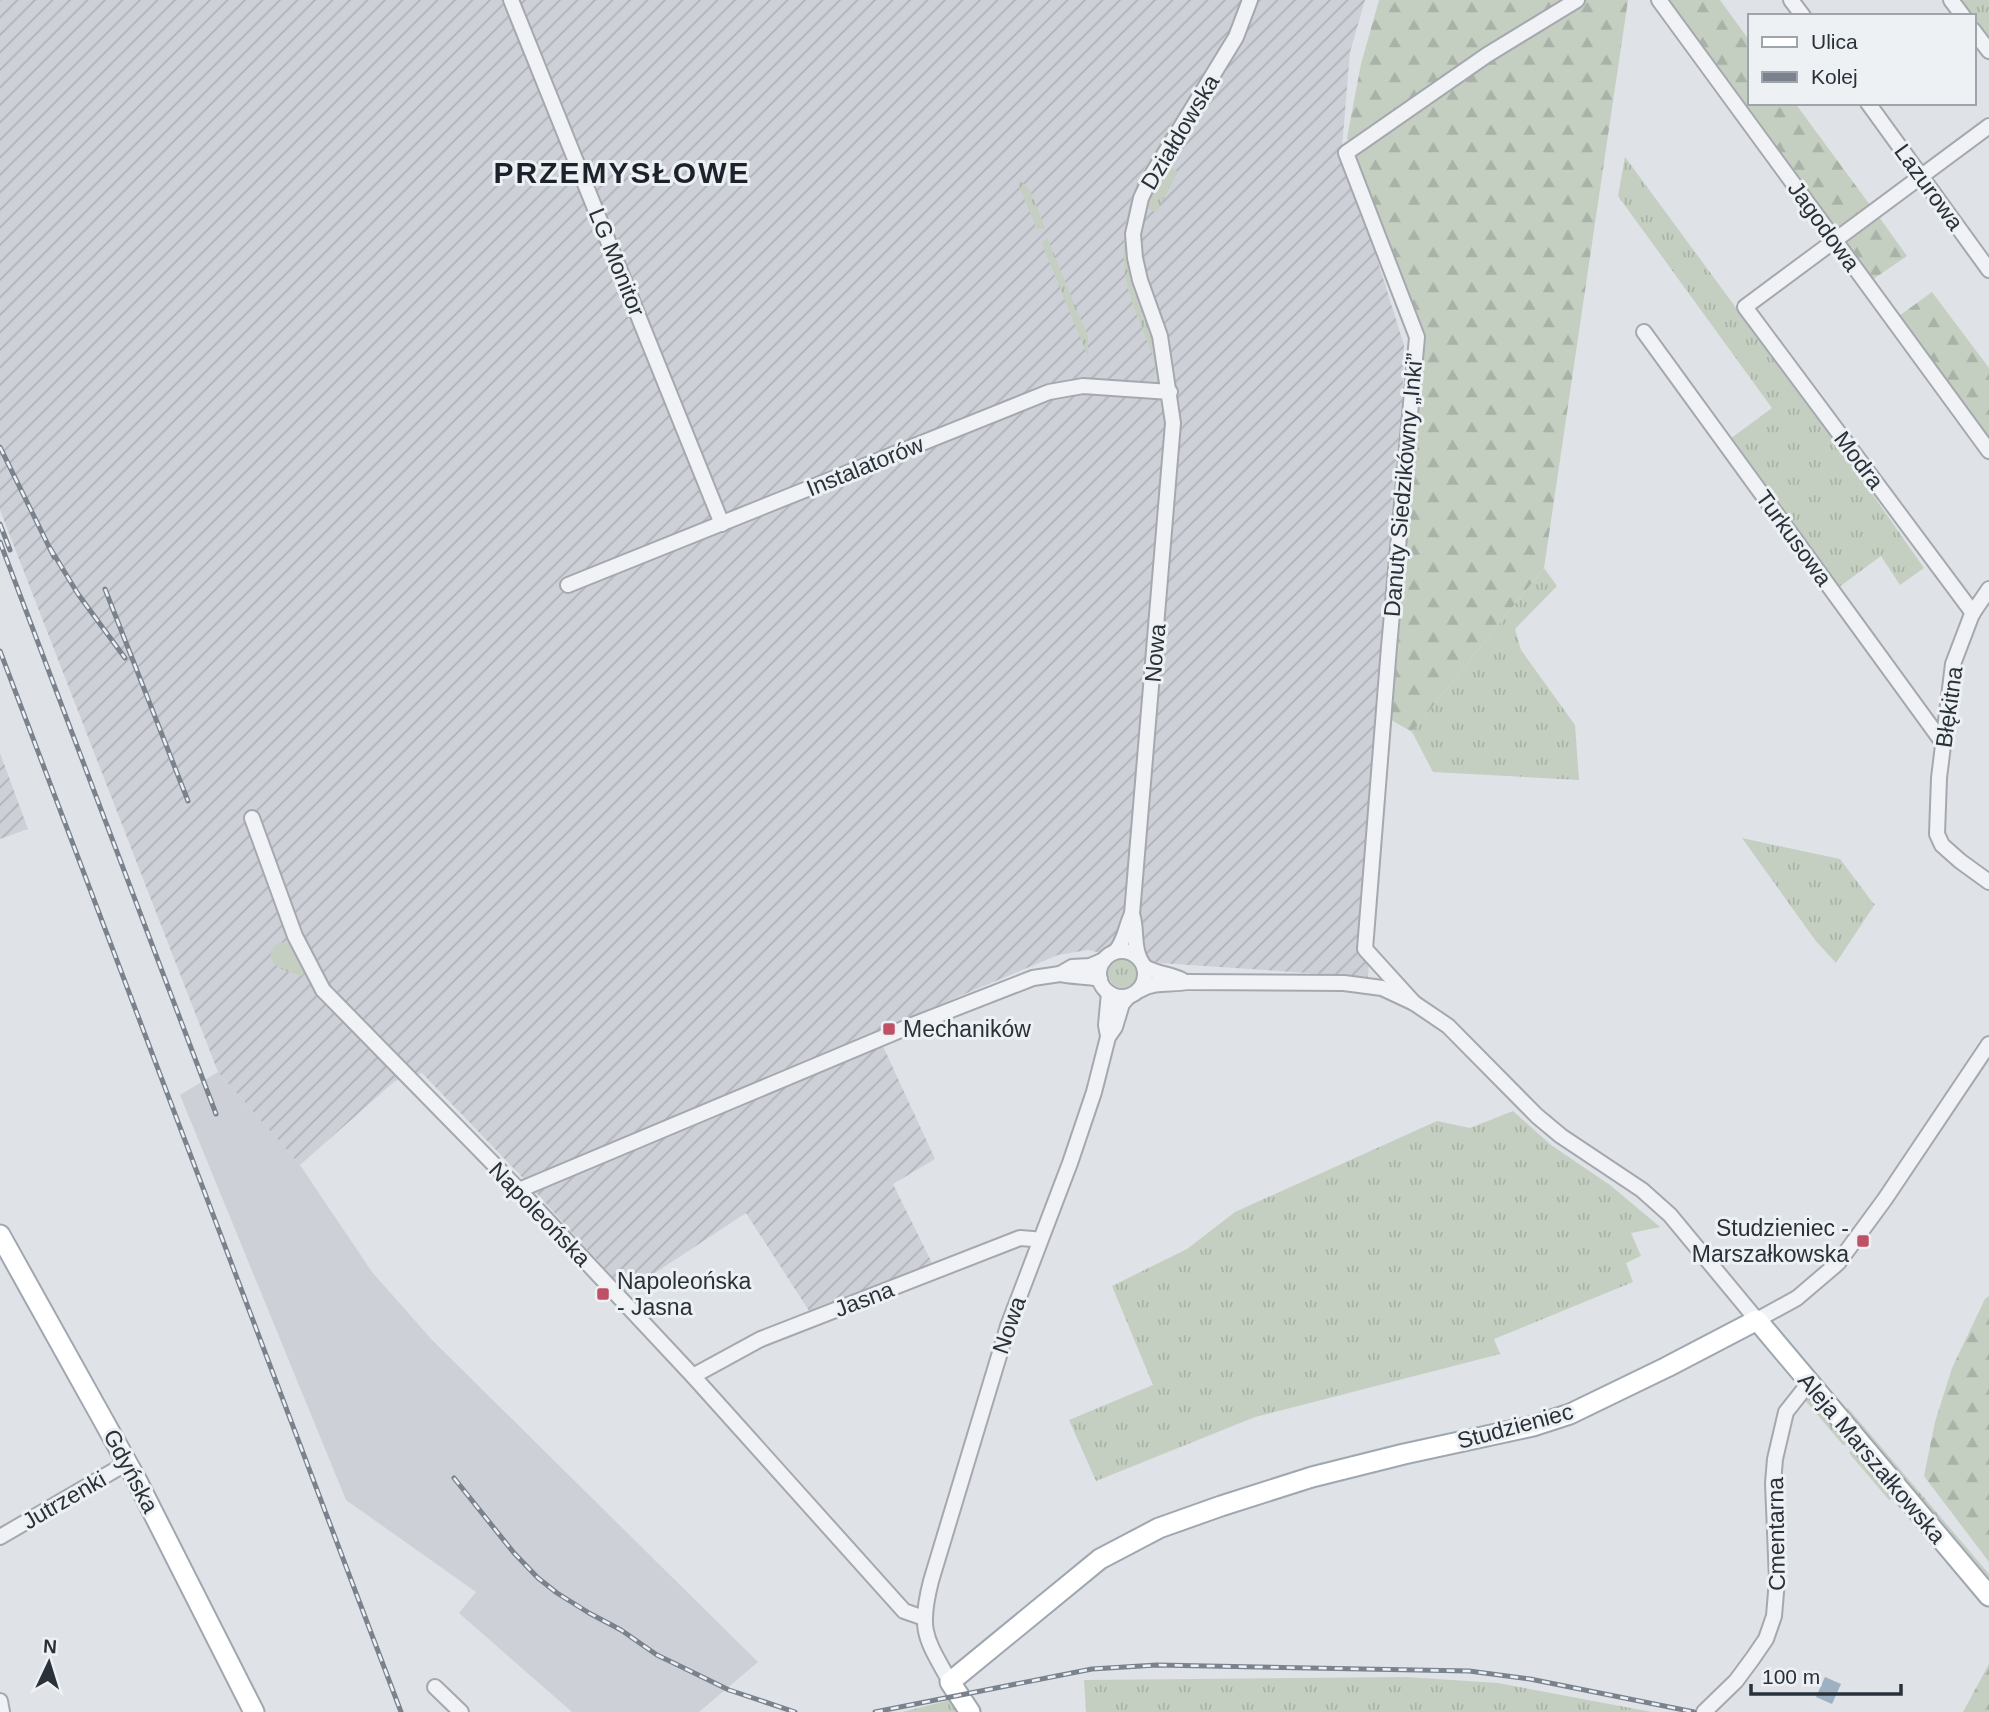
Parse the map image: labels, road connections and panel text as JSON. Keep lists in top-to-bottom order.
{
  "streets": {
    "main road": ["Studzieniec", "Aleja Marszałkowska", "Gdyńska"],
    "street": [
      "Działdowska",
      "Lazurowa",
      "Jagodowa",
      "LG Monitor",
      "Modra",
      "Instalatorów",
      "Danuty Siedzikówny „Inki”",
      "Turkusowa",
      "Nowa",
      "Błękitna",
      "Napoleońska",
      "Jasna",
      "Jutrzenki",
      "Cmentarna"
    ]
  },
  "crossings": [
    ["Działdowska", "Instalatorów"],
    ["Działdowska", "Nowa"],
    ["Jagodowa", "Modra"],
    ["LG Monitor", "Instalatorów"],
    ["Modra", "Błękitna"],
    ["Instalatorów", "Nowa"],
    ["Turkusowa", "Błękitna"],
    ["Nowa", "Napoleońska"],
    ["Nowa", "Jasna"],
    ["Napoleońska", "Jasna"],
    ["Studzieniec", "Aleja Marszałkowska"],
    ["Aleja Marszałkowska", "Cmentarna"],
    ["Gdyńska", "Jutrzenki"]
  ],
  "districts": ["PRZEMYSŁOWE"],
  "places": {
    "transit": ["Mechaników", "Studzieniec - Marszałkowska", "Napoleońska - Jasna"]
  },
  "legend": ["Ulica", "Kolej"],
  "scale_bar": "100 m",
  "north": "top"
}
